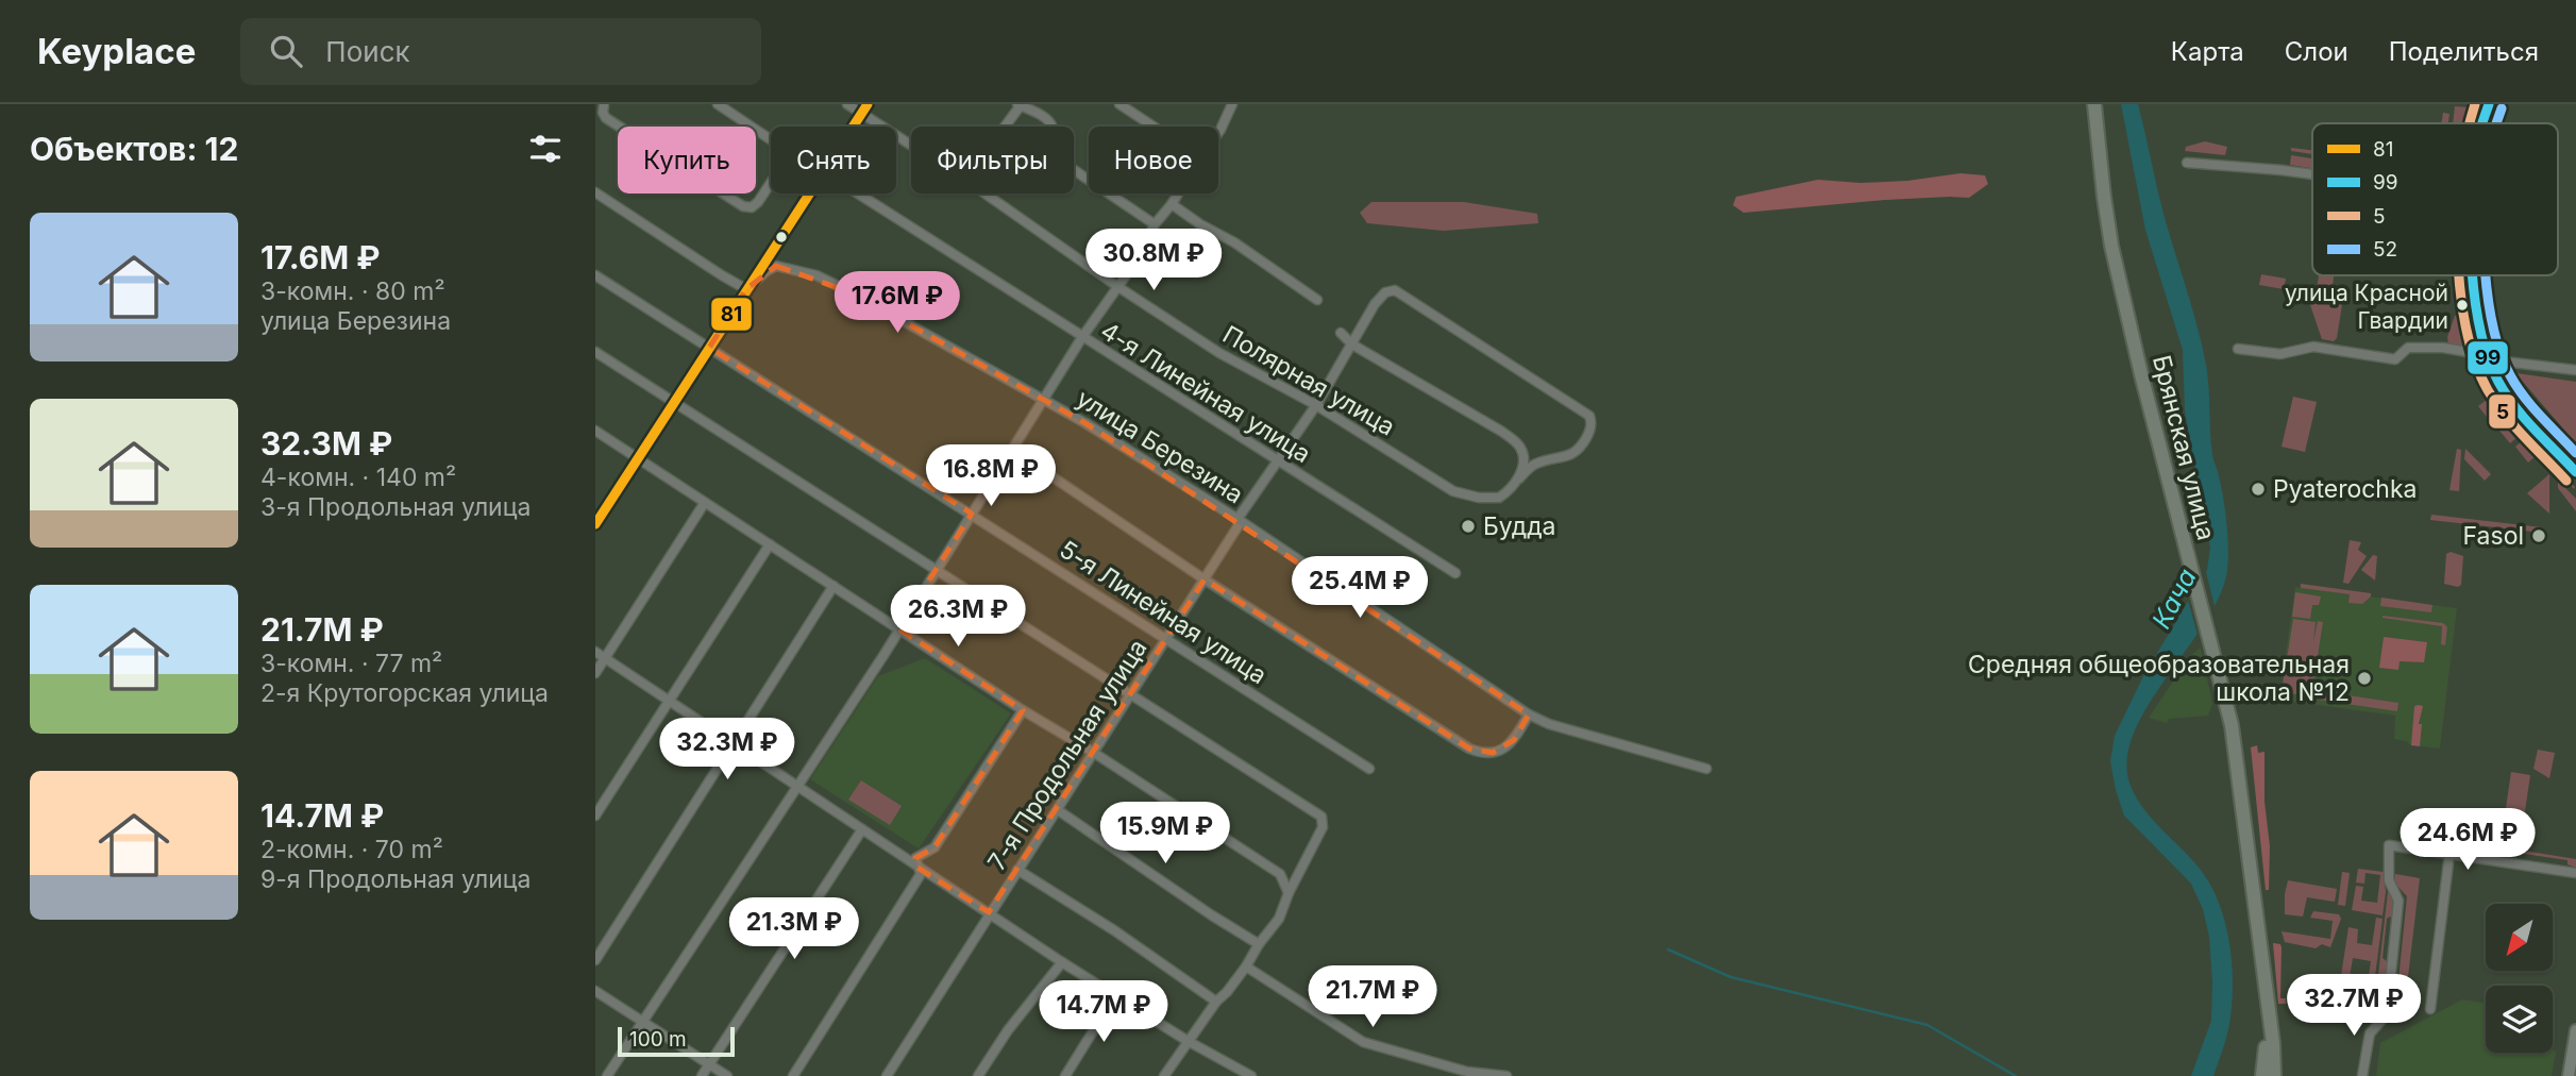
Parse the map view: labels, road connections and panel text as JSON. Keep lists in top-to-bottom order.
{
  "streets": {
    "highway": ["Брянская улица"],
    "street": [
      "Полярная улица",
      "4-я Линейная улица",
      "улица Березина",
      "5-я Линейная улица",
      "7-я Продольная улица"
    ]
  },
  "crossings": [
    ["Полярная улица", "7-я Продольная улица"],
    ["4-я Линейная улица", "7-я Продольная улица"],
    ["улица Березина", "7-я Продольная улица"],
    ["5-я Линейная улица", "7-я Продольная улица"]
  ],
  "water": ["Кача"],
  "places": [
    "улица Красной Гвардии",
    "Pyaterochka",
    "Будда",
    "Fasol",
    "Средняя общеобразовательная школа №12"
  ],
  "lines": [
    "transit line 81",
    "transit line 99",
    "transit line 5",
    "transit line 52"
  ],
  "legend": [
    "81",
    "99",
    "5",
    "52"
  ],
  "scale_bar": "100 m",
  "north": "bottom left",
  "page": {
    "header": "Keyplace",
    "search": "Поиск",
    "nav": ["Карта", "Слои", "Поделиться"],
    "heading": "Объектов: 12",
    "chip": [
      "Купить",
      "Снять",
      "Фильтры",
      "Новое"
    ],
    "list": [
      {
        "name": "17.6M ₽",
        "note": "3-комн. · 80 m² · улица Березина"
      },
      {
        "name": "32.3M ₽",
        "note": "4-комн. · 140 m² · 3-я Продольная улица"
      },
      {
        "name": "21.7M ₽",
        "note": "3-комн. · 77 m² · 2-я Крутогорская улица"
      },
      {
        "name": "14.7M ₽",
        "note": "2-комн. · 70 m² · 9-я Продольная улица"
      }
    ],
    "price": [
      "30.8M ₽",
      "17.6M ₽",
      "16.8M ₽",
      "25.4M ₽",
      "26.3M ₽",
      "32.3M ₽",
      "15.9M ₽",
      "24.6M ₽",
      "21.3M ₽",
      "21.7M ₽",
      "32.7M ₽",
      "14.7M ₽"
    ],
    "scale": "100 m"
  }
}
